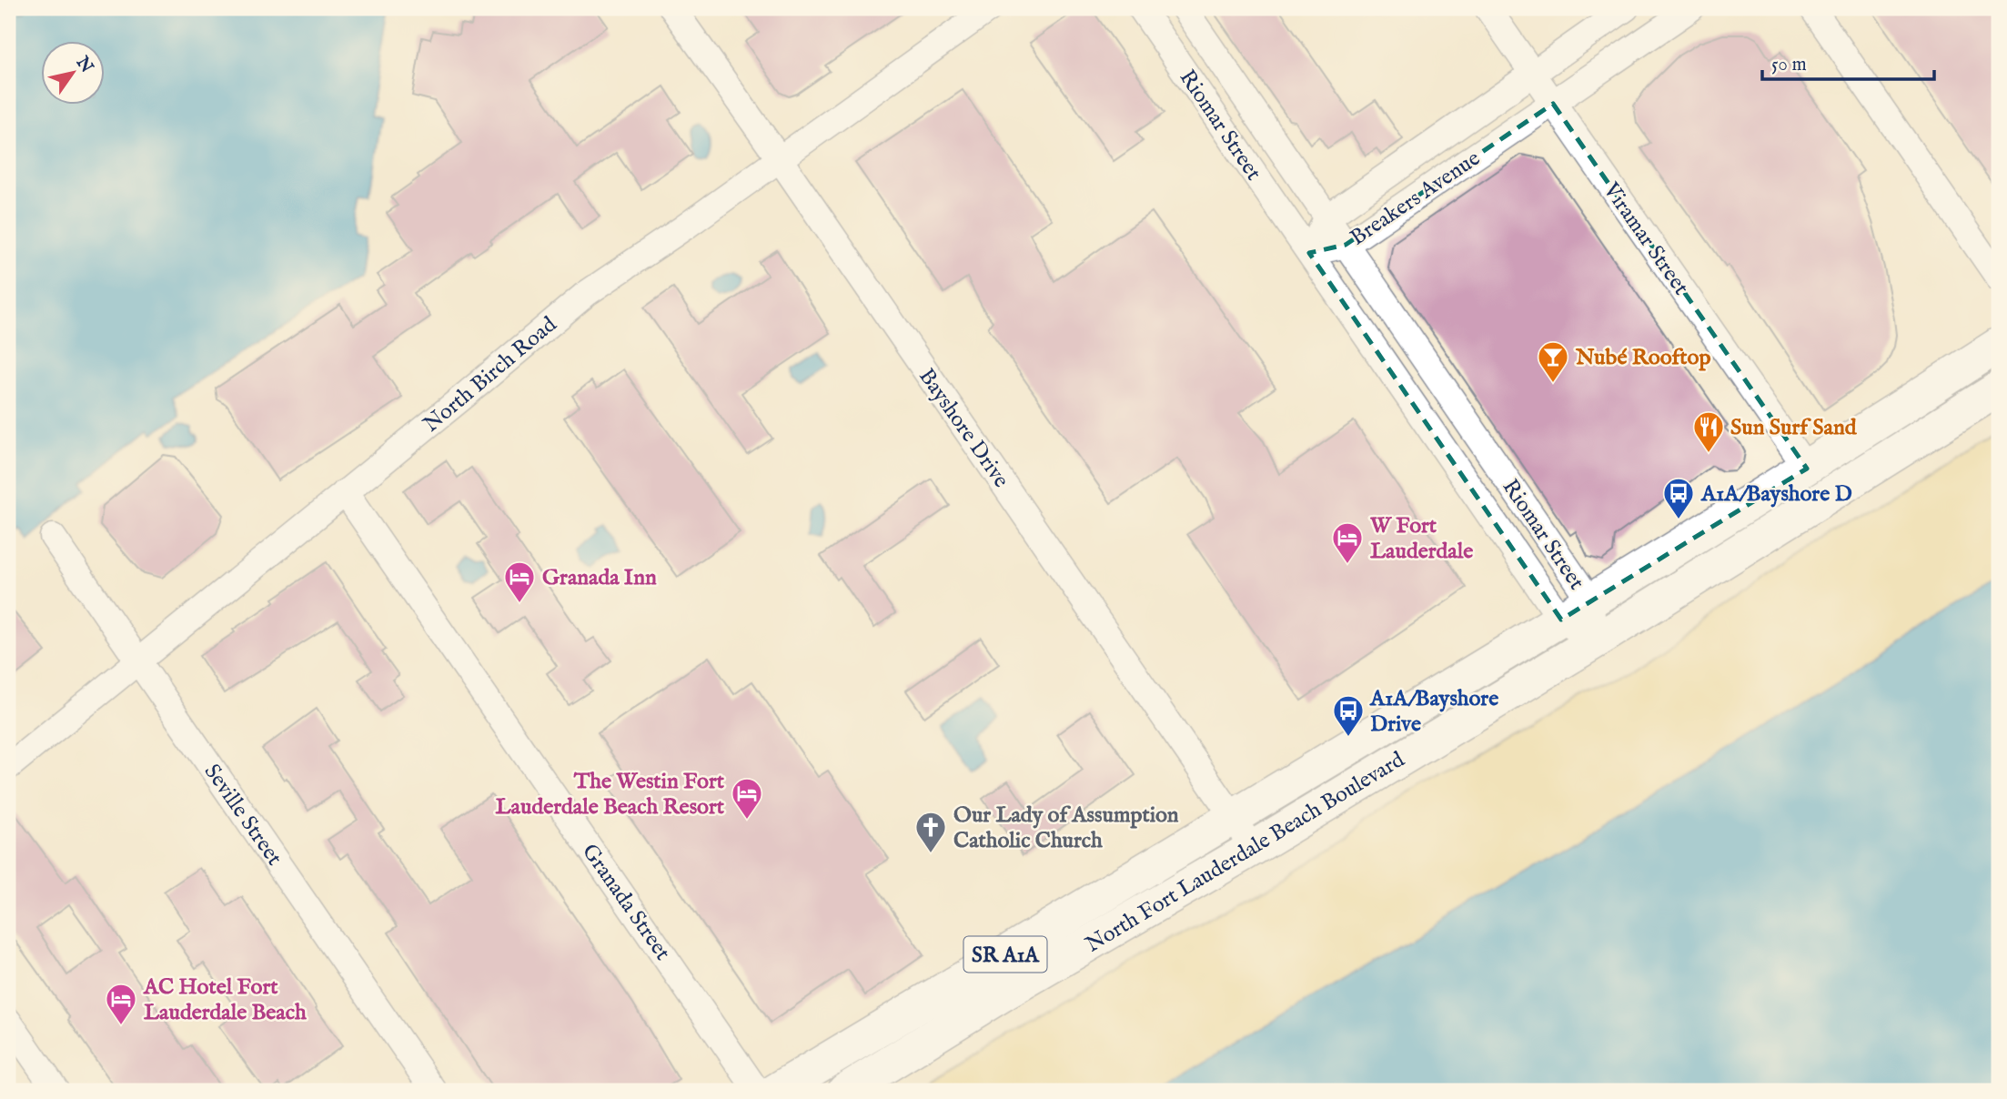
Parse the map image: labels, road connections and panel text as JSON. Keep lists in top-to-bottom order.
{
  "streets": {
    "main road": ["North Fort Lauderdale Beach Boulevard", "SR A1A"],
    "street": [
      "Riomar Street",
      "Breakers Avenue",
      "Viramar Street",
      "North Birch Road",
      "Bayshore Drive",
      "Seville Street",
      "Granada Street"
    ]
  },
  "crossings": [
    ["Riomar Street", "Breakers Avenue"],
    ["Riomar Street", "North Fort Lauderdale Beach Boulevard"],
    ["Breakers Avenue", "Viramar Street"],
    ["Viramar Street", "North Fort Lauderdale Beach Boulevard"],
    ["North Birch Road", "Bayshore Drive"],
    ["North Birch Road", "Seville Street"],
    ["North Birch Road", "Granada Street"],
    ["Bayshore Drive", "North Fort Lauderdale Beach Boulevard"]
  ],
  "places": {
    "bar": ["Nubé Rooftop"],
    "restaurant": ["Sun Surf Sand"],
    "bus stop": ["A1A/Bayshore D", "A1A/Bayshore Drive"],
    "hotel": [
      "W Fort Lauderdale",
      "Granada Inn",
      "The Westin Fort Lauderdale Beach Resort",
      "AC Hotel Fort Lauderdale Beach"
    ],
    "church": ["Our Lady of Assumption Catholic Church"]
  },
  "scale_bar": "50 m",
  "north": "top right"
}
